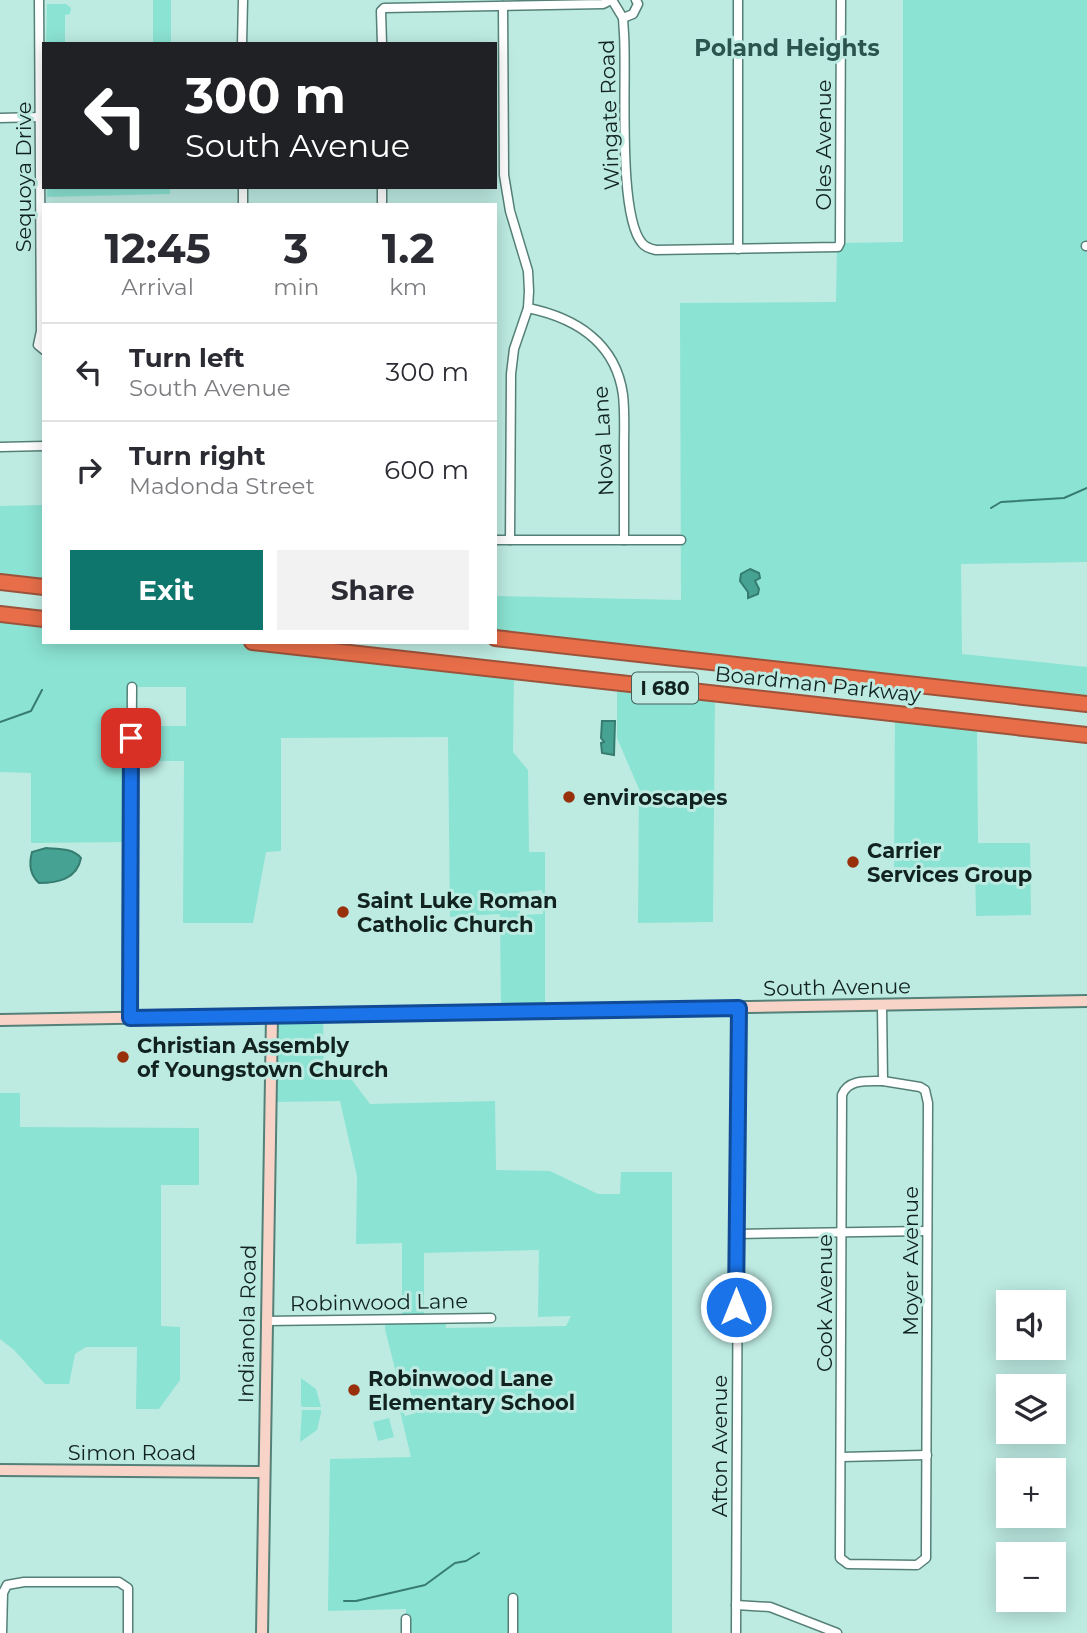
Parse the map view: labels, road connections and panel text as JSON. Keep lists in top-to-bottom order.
{
  "streets": {
    "highway": ["Boardman Parkway", "I 680"],
    "main road": ["South Avenue", "Indianola Road", "Simon Road"],
    "street": [
      "Wingate Road",
      "Oles Avenue",
      "Sequoya Drive",
      "Nova Lane",
      "Moyer Avenue",
      "Robinwood Lane",
      "Cook Avenue",
      "Afton Avenue"
    ]
  },
  "crossings": [
    ["Wingate Road", "Oles Avenue"],
    ["South Avenue", "Indianola Road"],
    ["South Avenue", "Afton Avenue"],
    ["Moyer Avenue", "Cook Avenue"],
    ["Robinwood Lane", "Indianola Road"],
    ["Indianola Road", "Simon Road"]
  ],
  "districts": ["Poland Heights"],
  "places": [
    "enviroscapes",
    "Carrier Services Group",
    "Saint Luke Roman Catholic Church",
    "Christian Assembly of Youngstown Church",
    "Robinwood Lane Elementary School"
  ],
  "page": {
    "turn": ["300 m", "South Avenue"],
    "eta": [
      "12:45",
      "Arrival",
      "3",
      "min",
      "1.2",
      "km"
    ],
    "list": [
      {
        "name": "Turn left",
        "note": "South Avenue",
        "value": "300 m"
      },
      {
        "name": "Turn right",
        "note": "Madonda Street",
        "value": "600 m"
      }
    ],
    "buttons": ["Exit", "Share"],
    "map_buttons": ["+", "−"]
  }
}
